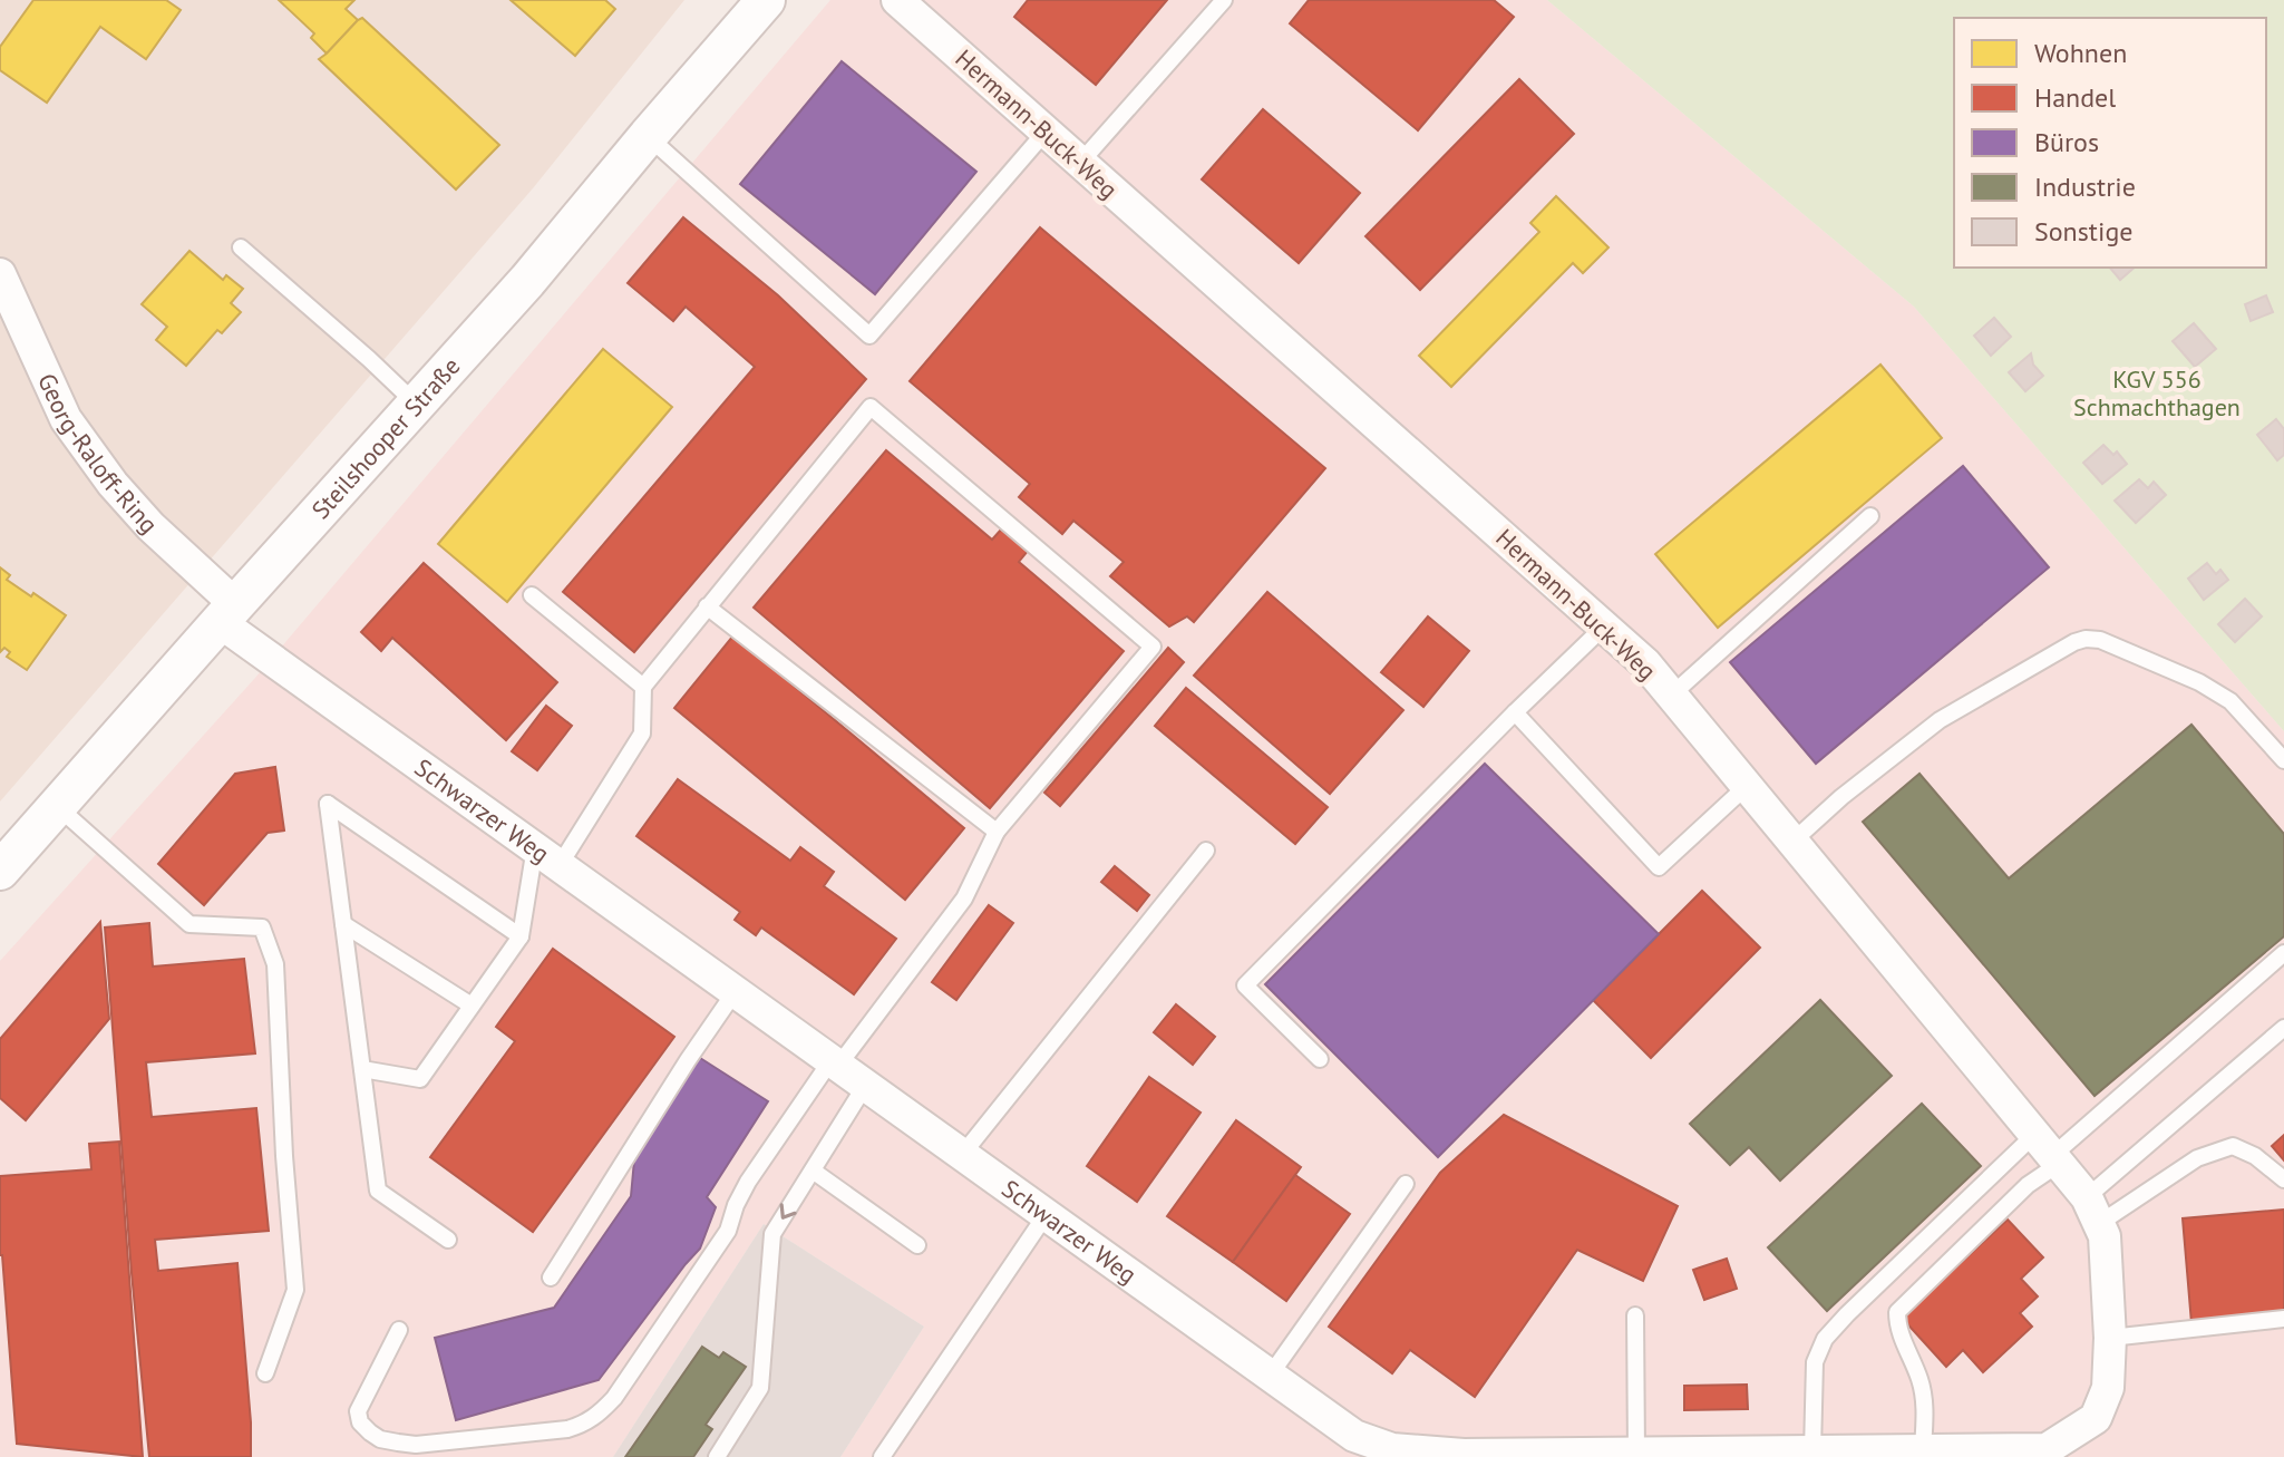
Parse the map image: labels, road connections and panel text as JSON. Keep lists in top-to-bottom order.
{
  "streets": {
    "street": [
      "Hermann-Buck-Weg",
      "Steilshooper Straße",
      "Georg-Raloff-Ring",
      "Schwarzer Weg"
    ]
  },
  "crossings": [
    ["Steilshooper Straße", "Georg-Raloff-Ring"],
    ["Steilshooper Straße", "Schwarzer Weg"],
    ["Georg-Raloff-Ring", "Schwarzer Weg"]
  ],
  "parks": ["KGV 556 Schmachthagen"],
  "legend": [
    "Wohnen",
    "Handel",
    "Büros",
    "Industrie",
    "Sonstige"
  ]
}
